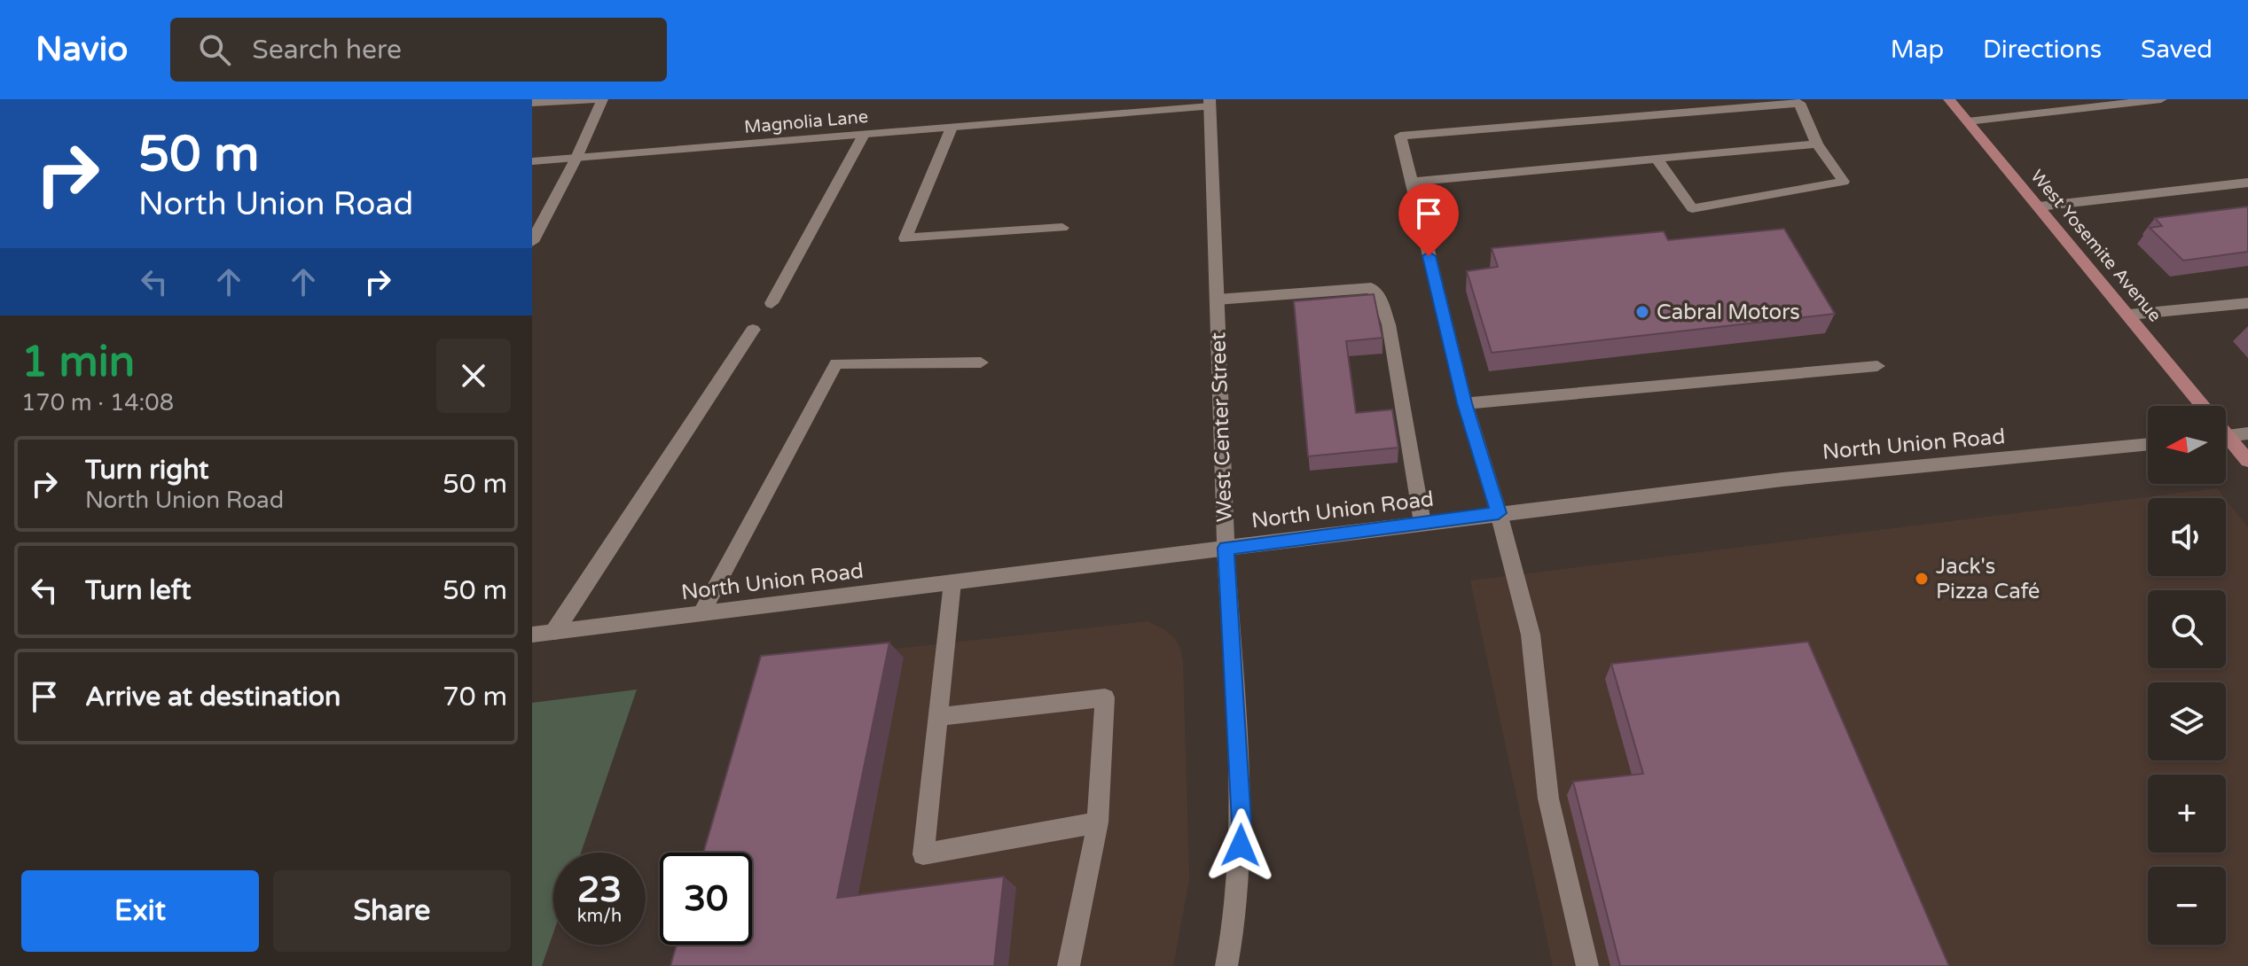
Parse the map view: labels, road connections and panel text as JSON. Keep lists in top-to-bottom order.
{
  "streets": {
    "main road": ["West Yosemite Avenue"],
    "street": ["Magnolia Lane", "West Center Street", "North Union Road"]
  },
  "crossings": [
    ["Magnolia Lane", "West Center Street"],
    ["West Center Street", "North Union Road"]
  ],
  "places": ["Cabral Motors", "Jack's Pizza Café"],
  "north": "left",
  "page": {
    "header": "Navio",
    "search": "Search here",
    "nav": ["Map", "Directions", "Saved"],
    "turn": ["50 m", "North Union Road"],
    "heading": ["1 min", "170 m · 14:08"],
    "map_buttons": ["+", "−"],
    "list": [
      {
        "name": "Turn right",
        "note": "North Union Road",
        "value": "50 m"
      },
      {
        "name": "Turn left",
        "value": "50 m"
      },
      {
        "name": "Arrive at destination",
        "value": "70 m"
      }
    ],
    "speed": "23 km/h",
    "limit": "30",
    "buttons": ["Exit", "Share"]
  }
}
